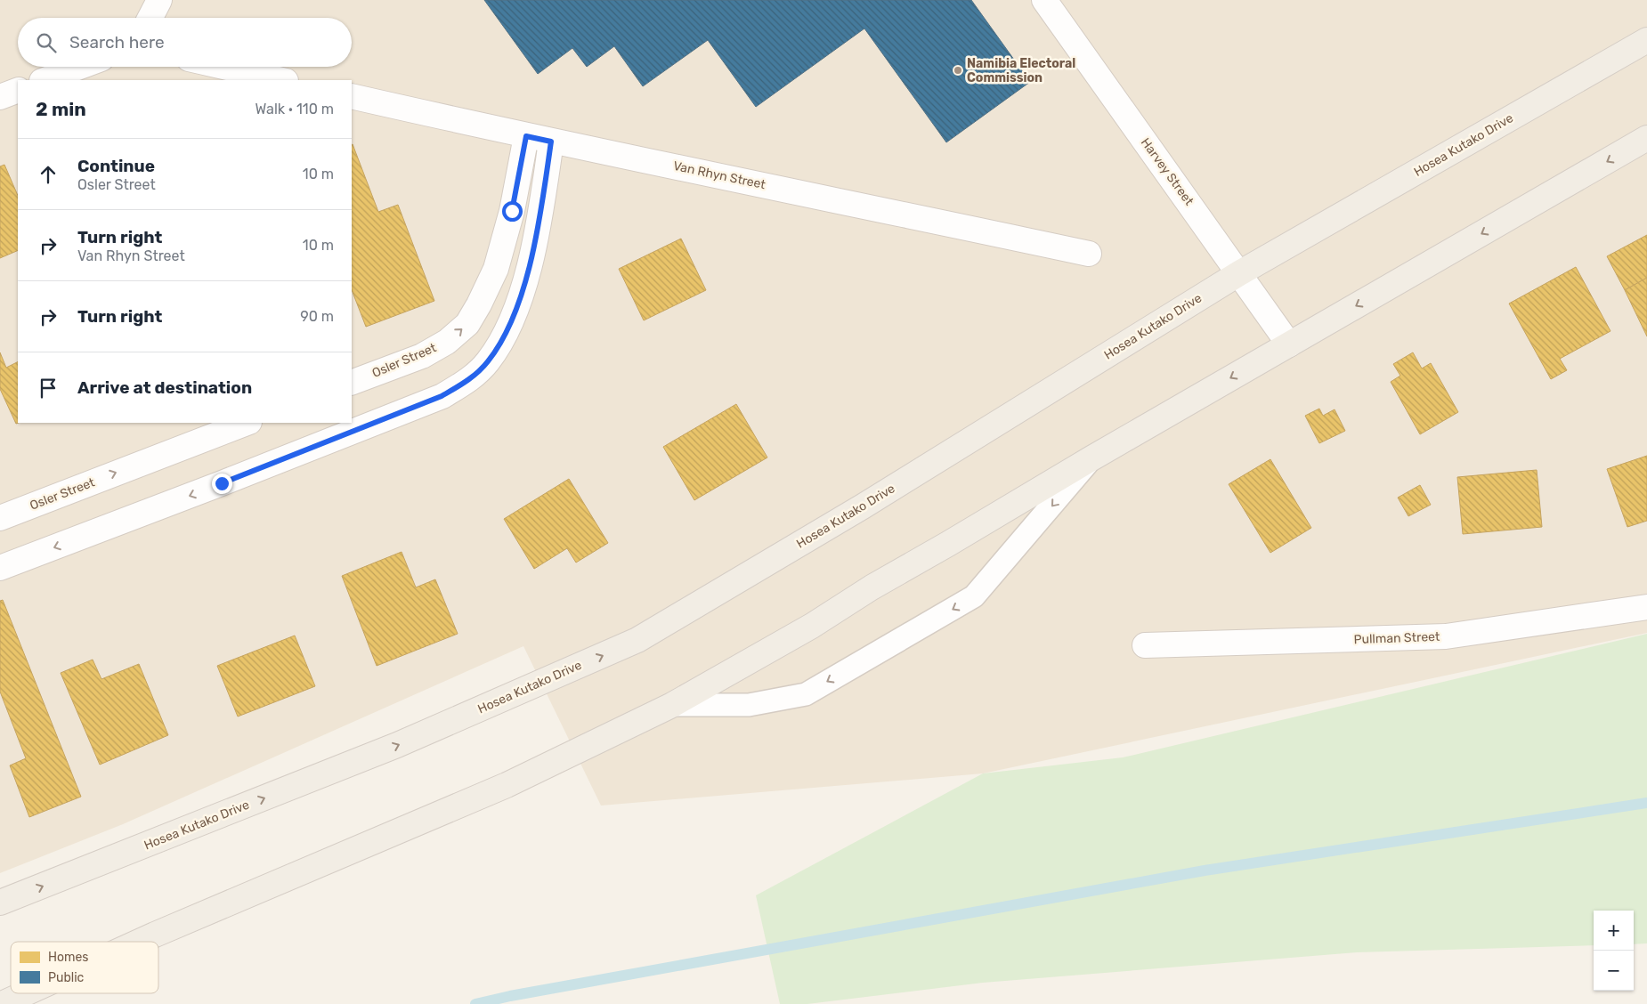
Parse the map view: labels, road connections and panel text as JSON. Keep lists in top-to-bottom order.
{
  "streets": {
    "main road": ["Hosea Kutako Drive"],
    "street": [
      "Harvey Street",
      "Van Rhyn Street",
      "Osler Street",
      "Pullman Street"
    ]
  },
  "crossings": [
    ["Hosea Kutako Drive", "Harvey Street"],
    ["Van Rhyn Street", "Osler Street"]
  ],
  "places": ["Namibia Electoral Commission"],
  "legend": ["Homes", "Public"],
  "page": {
    "search": "Search here",
    "heading": ["2 min", "Walk · 110 m"],
    "list": [
      ["Continue", "Osler Street", "10 m"],
      ["Turn right", "Van Rhyn Street", "10 m"],
      ["Turn right", "90 m"],
      "Arrive at destination"
    ],
    "map_buttons": ["+", "−"]
  }
}
